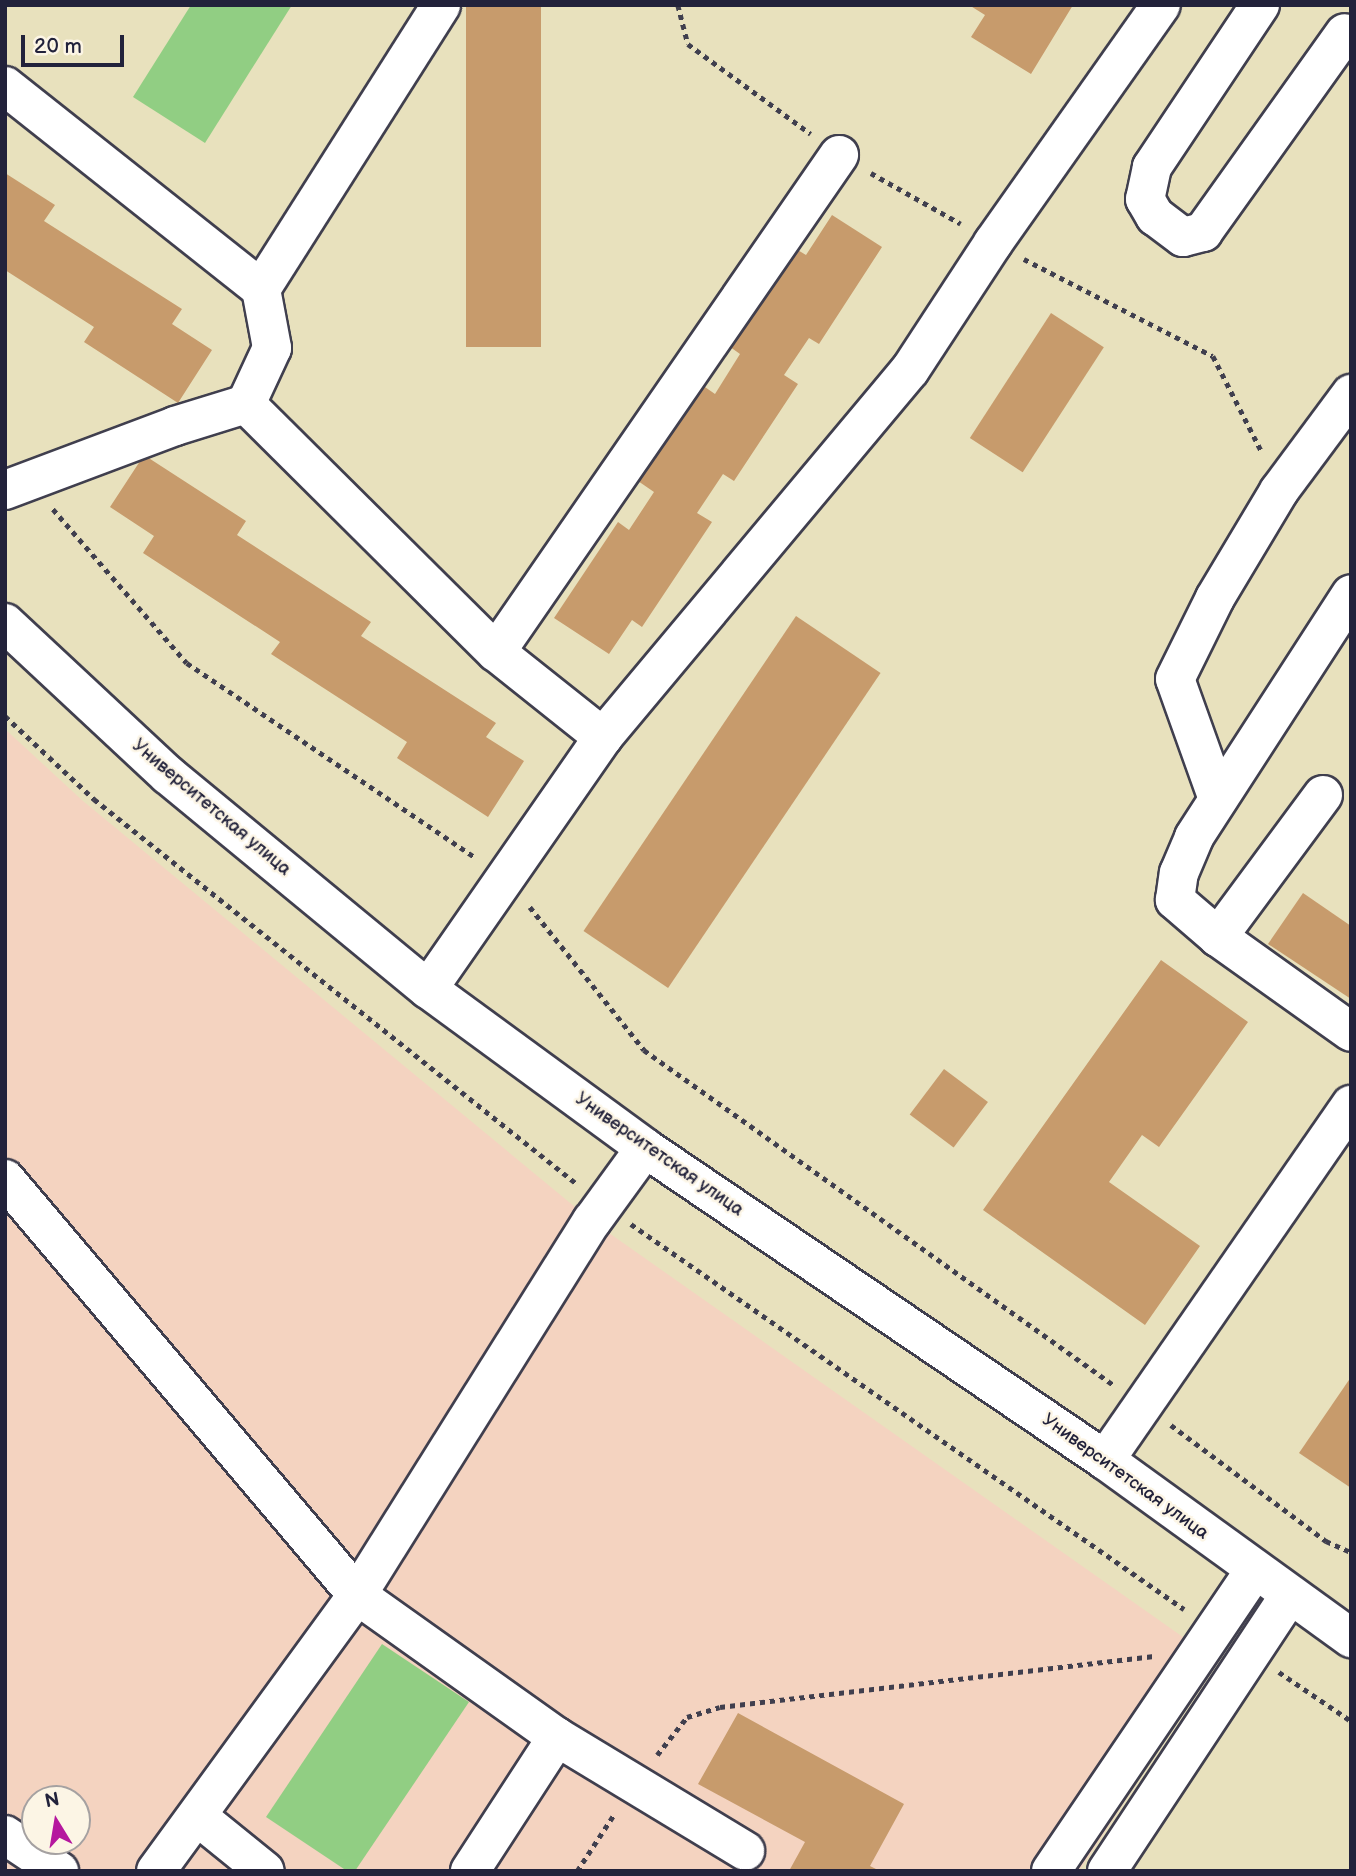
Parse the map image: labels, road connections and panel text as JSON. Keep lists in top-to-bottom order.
{
  "streets": {
    "main road": ["Университетская улица"]
  },
  "scale_bar": "20 m",
  "north": "top"
}
